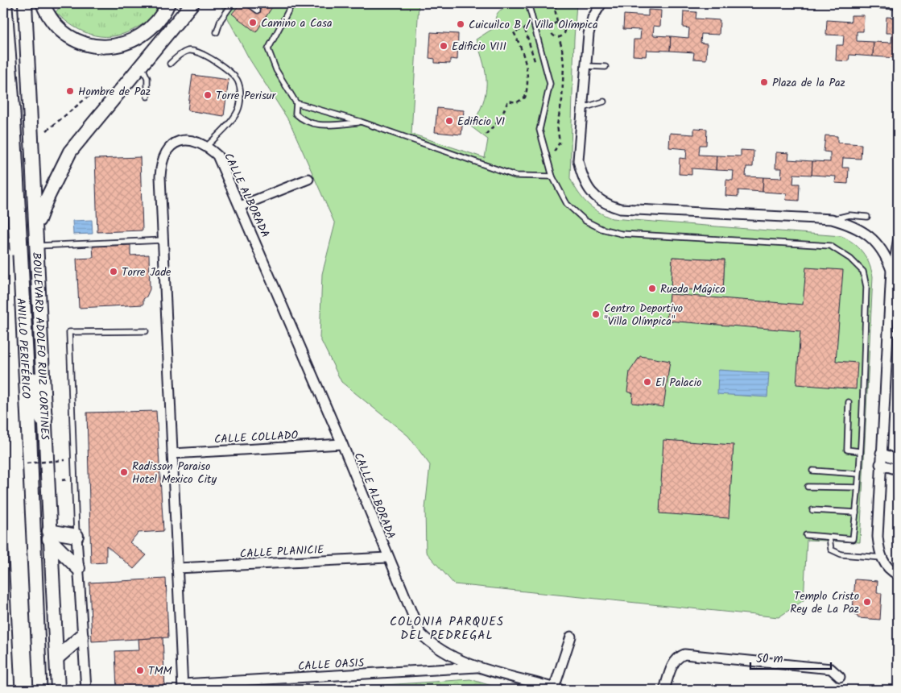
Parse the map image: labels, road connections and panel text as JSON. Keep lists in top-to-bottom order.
{
  "streets": {
    "highway": ["ANILLO PERIFÉRICO"],
    "main road": ["BOULEVARD ADOLFO RUIZ CORTINES"],
    "street": [
      "CALLE ALBORADA",
      "CALLE COLLADO",
      "CALLE PLANICIE",
      "CALLE OASIS"
    ]
  },
  "crossings": [
    ["CALLE ALBORADA", "CALLE COLLADO"],
    ["CALLE ALBORADA", "CALLE PLANICIE"],
    ["CALLE ALBORADA", "CALLE OASIS"]
  ],
  "districts": ["COLONIA PARQUES DEL PEDREGAL"],
  "places": [
    "Camino a Casa",
    "Cuicuilco B / Villa Olímpica",
    "Edificio VIII",
    "Plaza de la Paz",
    "Hombre de Paz",
    "Torre Perisur",
    "Edificio VI",
    "Torre Jade",
    "Rueda Mágica",
    "Centro Deportivo \"Villa Olímpica\"",
    "El Palacio",
    "Radisson Paraiso Hotel Mexico City",
    "Templo Cristo Rey de La Paz",
    "TMM"
  ],
  "scale_bar": "50 m"
}
